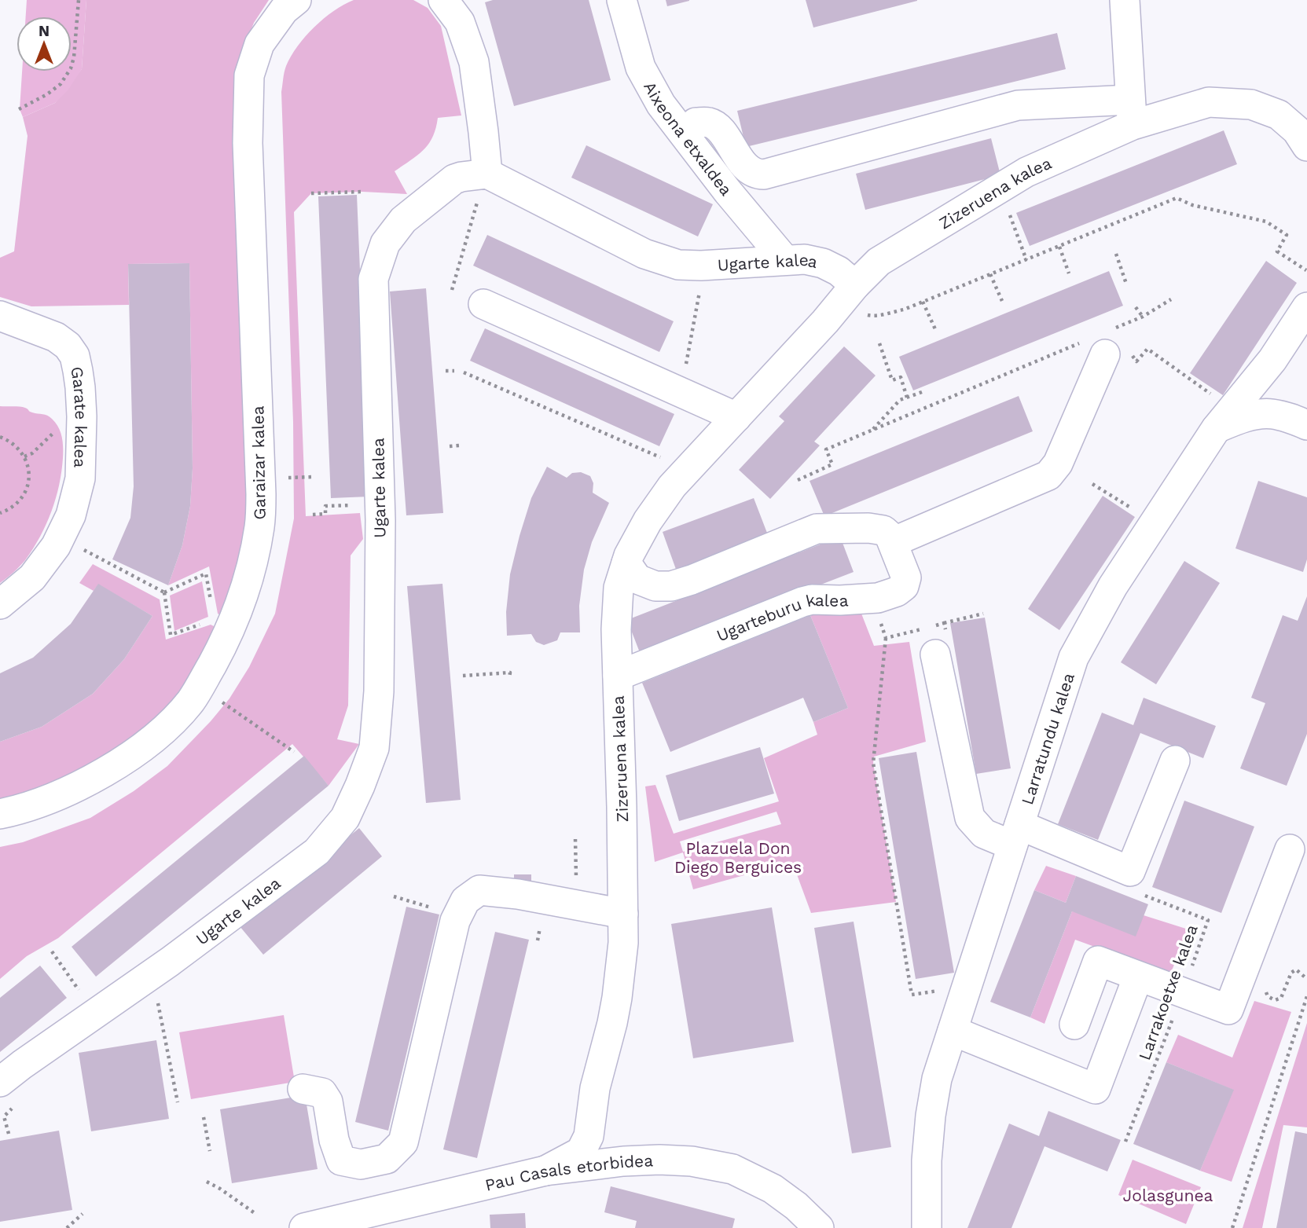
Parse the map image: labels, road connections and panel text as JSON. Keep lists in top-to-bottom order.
{
  "streets": {
    "street": [
      "Aixeona etxaldea",
      "Zizeruena kalea",
      "Ugarte kalea",
      "Garate kalea",
      "Garaizar kalea",
      "Ugarteburu kalea",
      "Larratundu kalea",
      "Pau Casals etorbidea"
    ],
    "path": ["Larrakoetxe kalea"]
  },
  "crossings": [
    ["Aixeona etxaldea", "Ugarte kalea"],
    ["Zizeruena kalea", "Ugarte kalea"],
    ["Zizeruena kalea", "Ugarteburu kalea"]
  ],
  "parks": ["Plazuela Don Diego Berguices", "Jolasgunea"],
  "north": "top"
}
